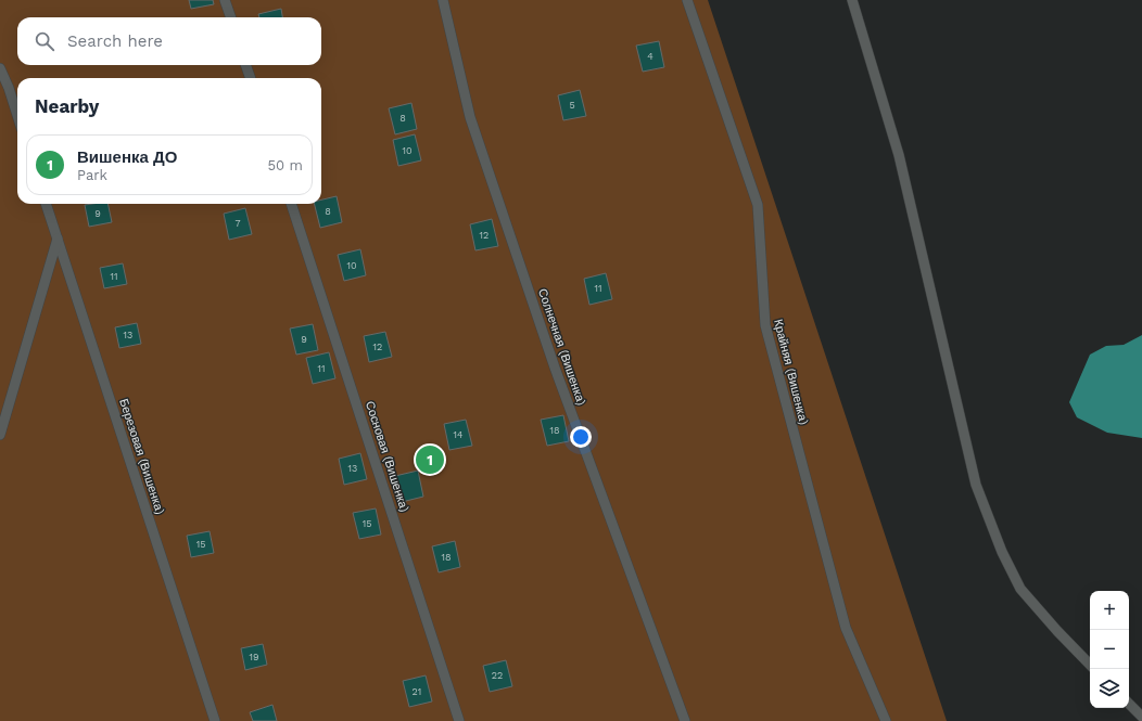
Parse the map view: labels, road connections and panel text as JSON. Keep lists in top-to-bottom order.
{
  "streets": {
    "lane": [
      "Солнечная (Вишенка)",
      "Крайняя (Вишенка)",
      "Березовая (Вишенка)",
      "Сосновая (Вишенка)"
    ]
  },
  "house_numbers": [
    "4",
    "5",
    "8",
    "10",
    "8",
    "9",
    "7",
    "12",
    "10",
    "11",
    "11",
    "13",
    "9",
    "12",
    "11",
    "18",
    "14",
    "13",
    "15",
    "15",
    "18",
    "19",
    "22",
    "21"
  ],
  "page": {
    "search": "Search here",
    "heading": "Nearby",
    "list": [
      {
        "mark": "1",
        "name": "Вишенка ДО",
        "note": "Park",
        "value": "50 m"
      }
    ],
    "pins": "1",
    "map_buttons": ["+", "−"]
  }
}
